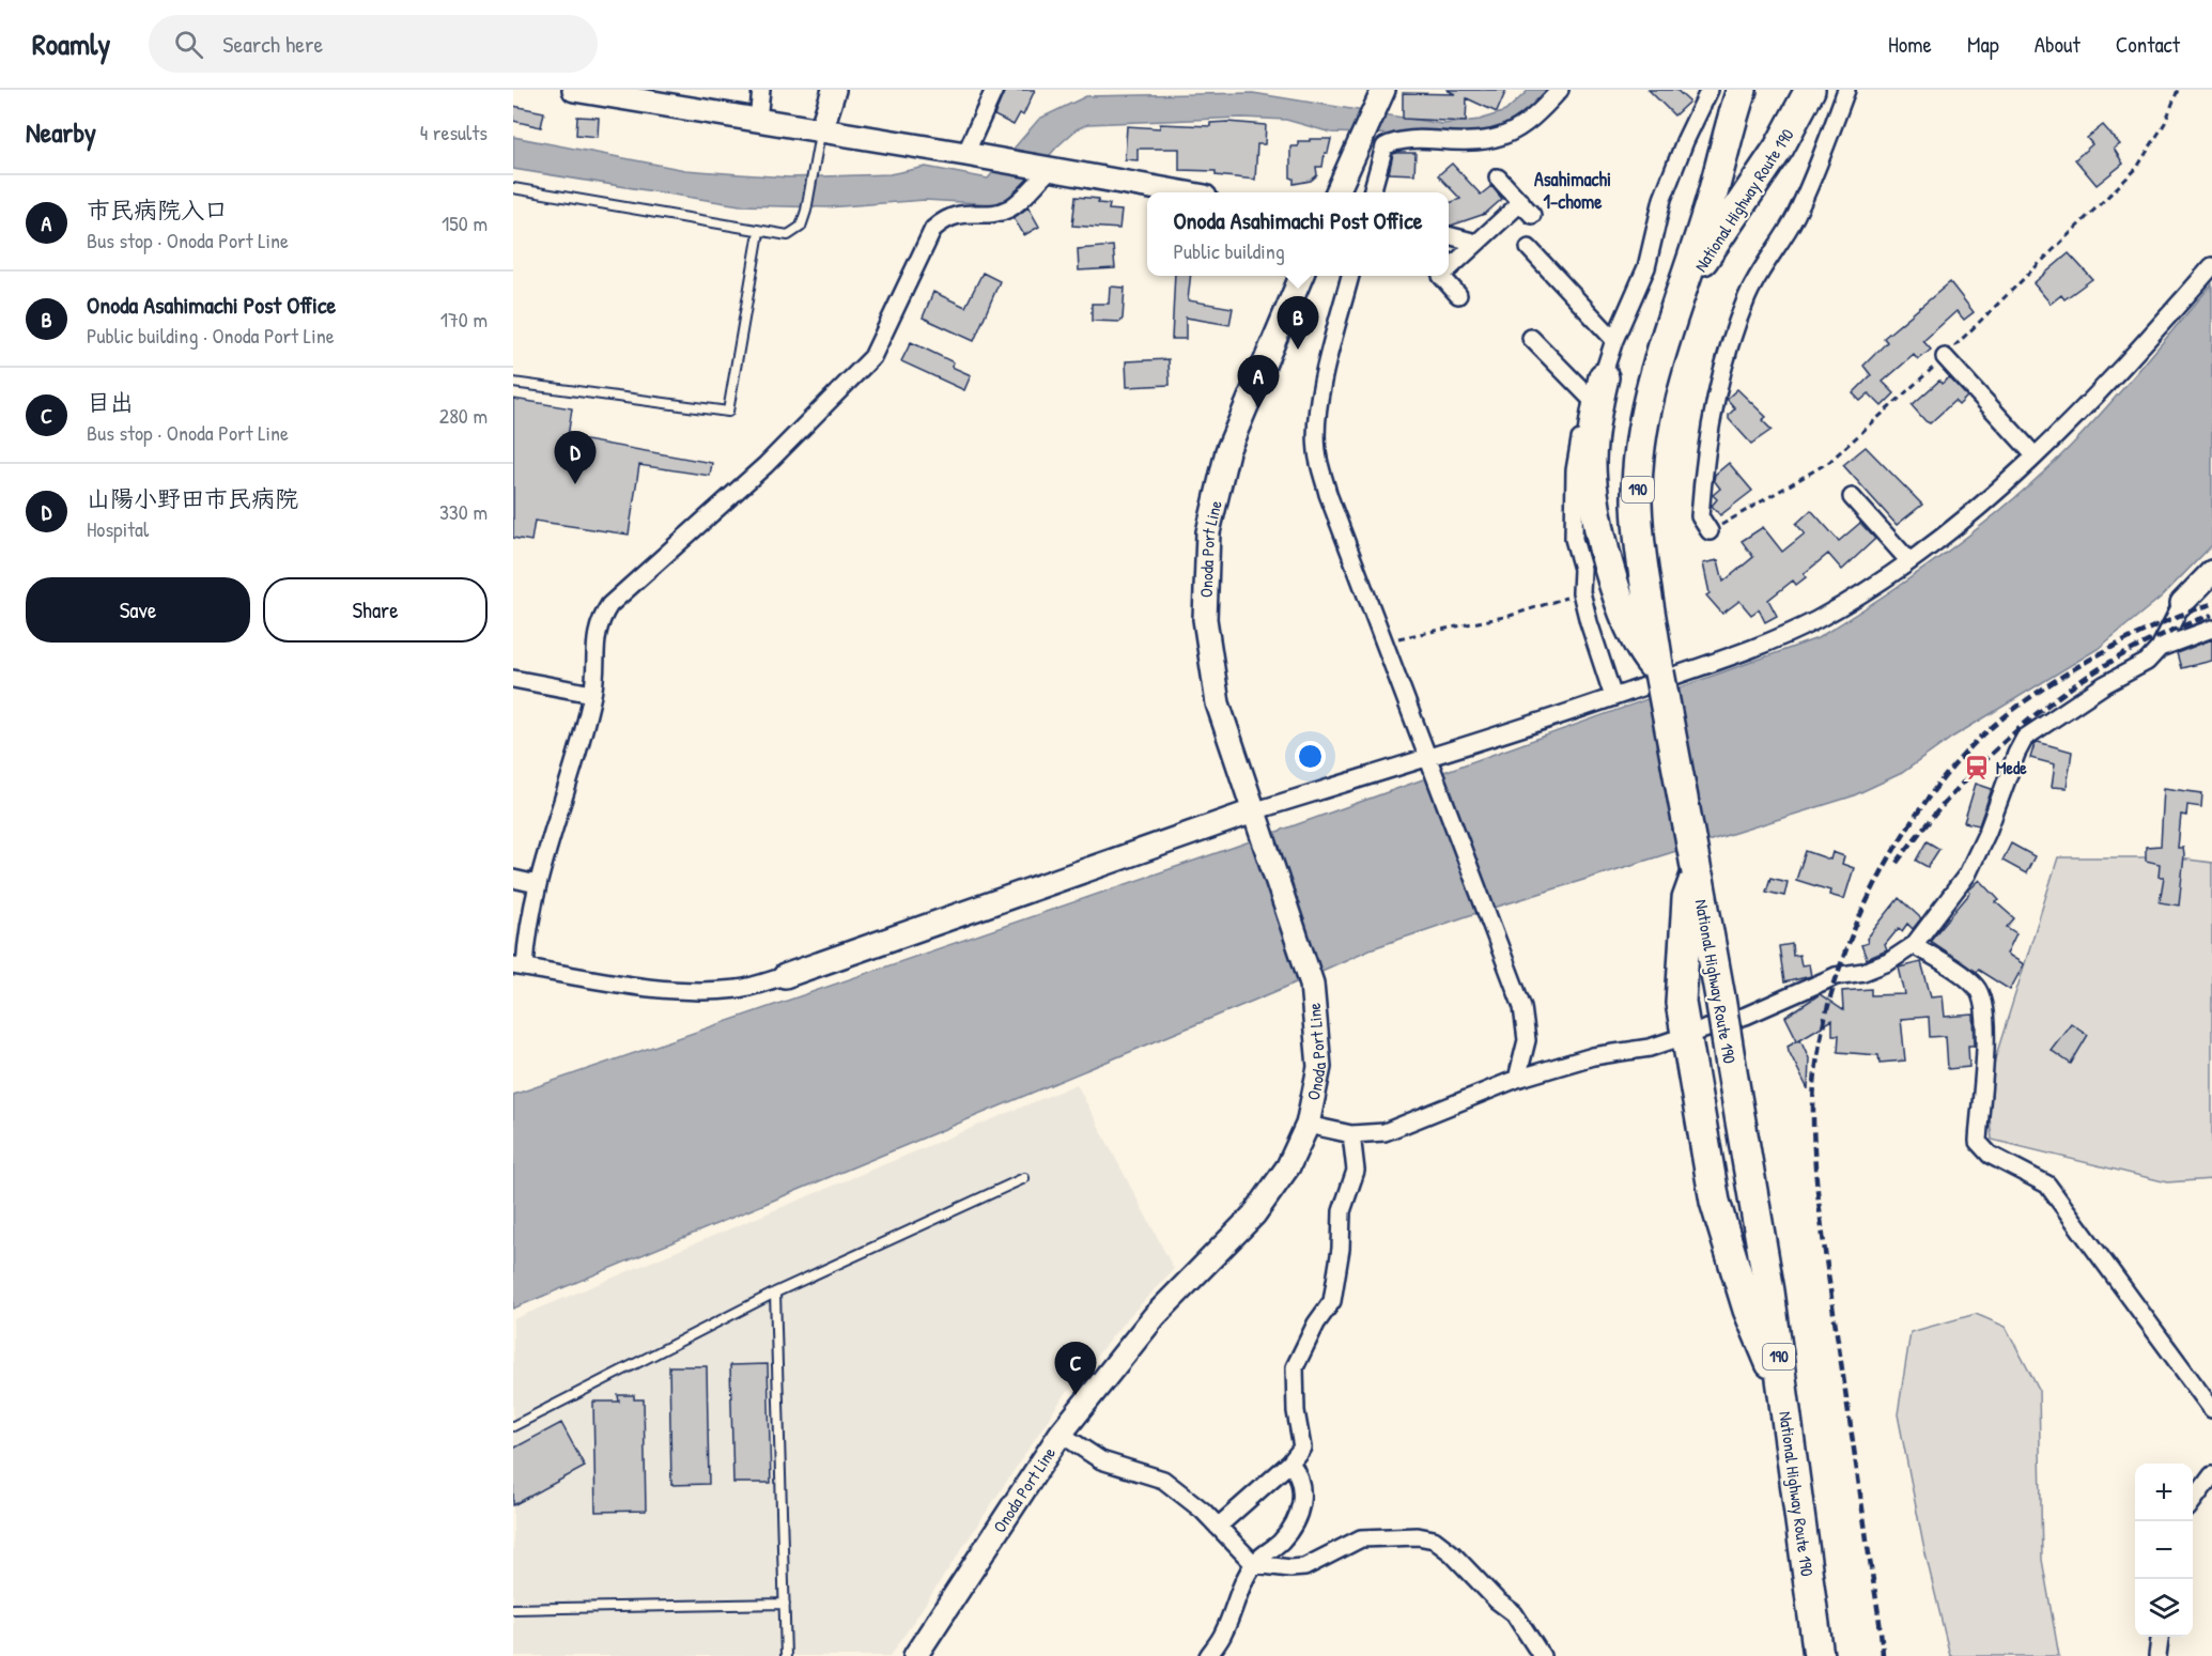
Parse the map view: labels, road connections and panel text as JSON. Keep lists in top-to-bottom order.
{
  "streets": {
    "highway": ["National Highway Route 190", "190"],
    "main road": ["Onoda Port Line"]
  },
  "districts": ["Asahimachi 1-chome"],
  "places": {
    "station": ["Mede"]
  },
  "page": {
    "header": "Roamly",
    "search": "Search here",
    "nav": [
      "Home",
      "Map",
      "About",
      "Contact"
    ],
    "heading": ["Nearby", "4 results"],
    "list": [
      {
        "mark": "A",
        "name": "市民病院入口",
        "note": "Bus stop · Onoda Port Line",
        "value": "150 m"
      },
      {
        "mark": "B",
        "name": "Onoda Asahimachi Post Office",
        "note": "Public building · Onoda Port Line",
        "value": "170 m"
      },
      {
        "mark": "C",
        "name": "目出",
        "note": "Bus stop · Onoda Port Line",
        "value": "280 m"
      },
      {
        "mark": "D",
        "name": "山陽小野田市民病院",
        "note": "Hospital",
        "value": "330 m"
      }
    ],
    "popup": ["Onoda Asahimachi Post Office", "Public building"],
    "pins": [
      "B",
      "A",
      "D",
      "C"
    ],
    "buttons": ["Save", "Share"],
    "map_buttons": ["+", "−"]
  }
}
